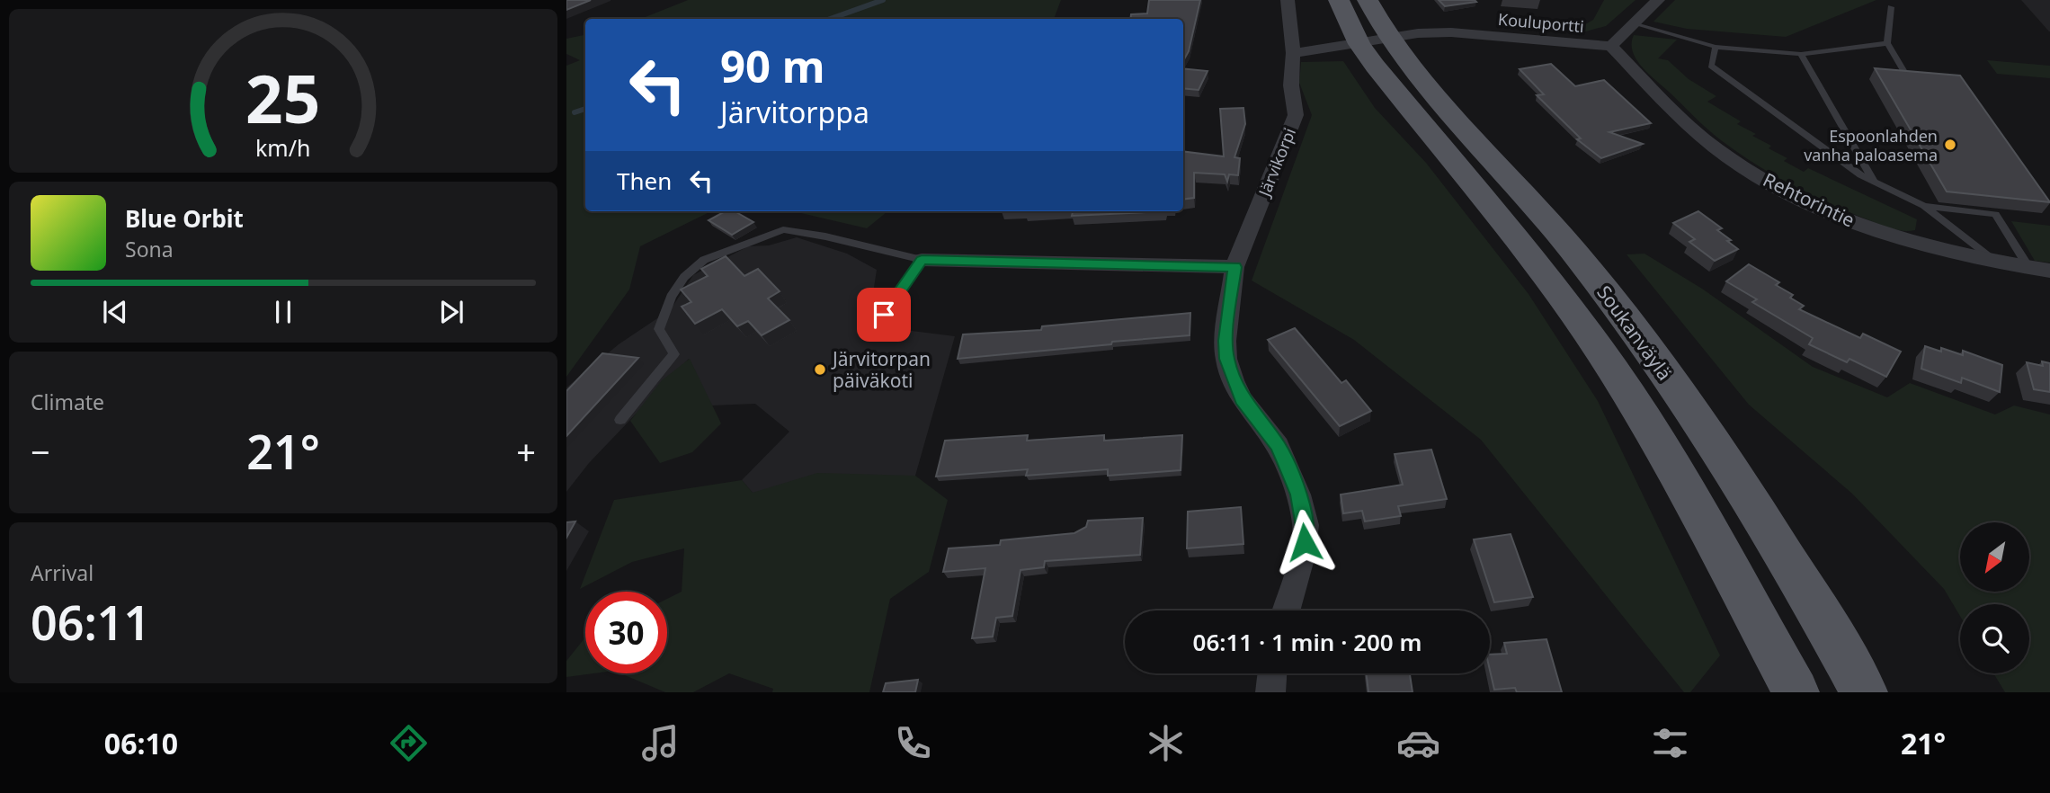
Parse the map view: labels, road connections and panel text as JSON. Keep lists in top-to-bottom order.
{
  "streets": {
    "main road": ["Soukanväylä"],
    "street": ["Kouluportti", "Järvikorpi", "Rehtorintie"]
  },
  "crossings": [
    ["Kouluportti", "Rehtorintie"],
    ["Kouluportti", "Soukanväylä"]
  ],
  "places": ["Espoonlahden vanha paloasema", "Järvitorpan päiväkoti"],
  "north": "bottom left",
  "page": {
    "turn": ["90 m", "Järvitorppa"],
    "then": "Then",
    "song": ["Blue Orbit", "Sona"],
    "tile": [
      "Climate",
      ["Arrival", "06:11"]
    ],
    "heat": ["−", "21°", "+"],
    "limit": "30",
    "trip": "06:11 · 1 min · 200 m",
    "tabs": ["06:10", "21°"],
    "gauge": ["25", "km/h"]
  }
}
